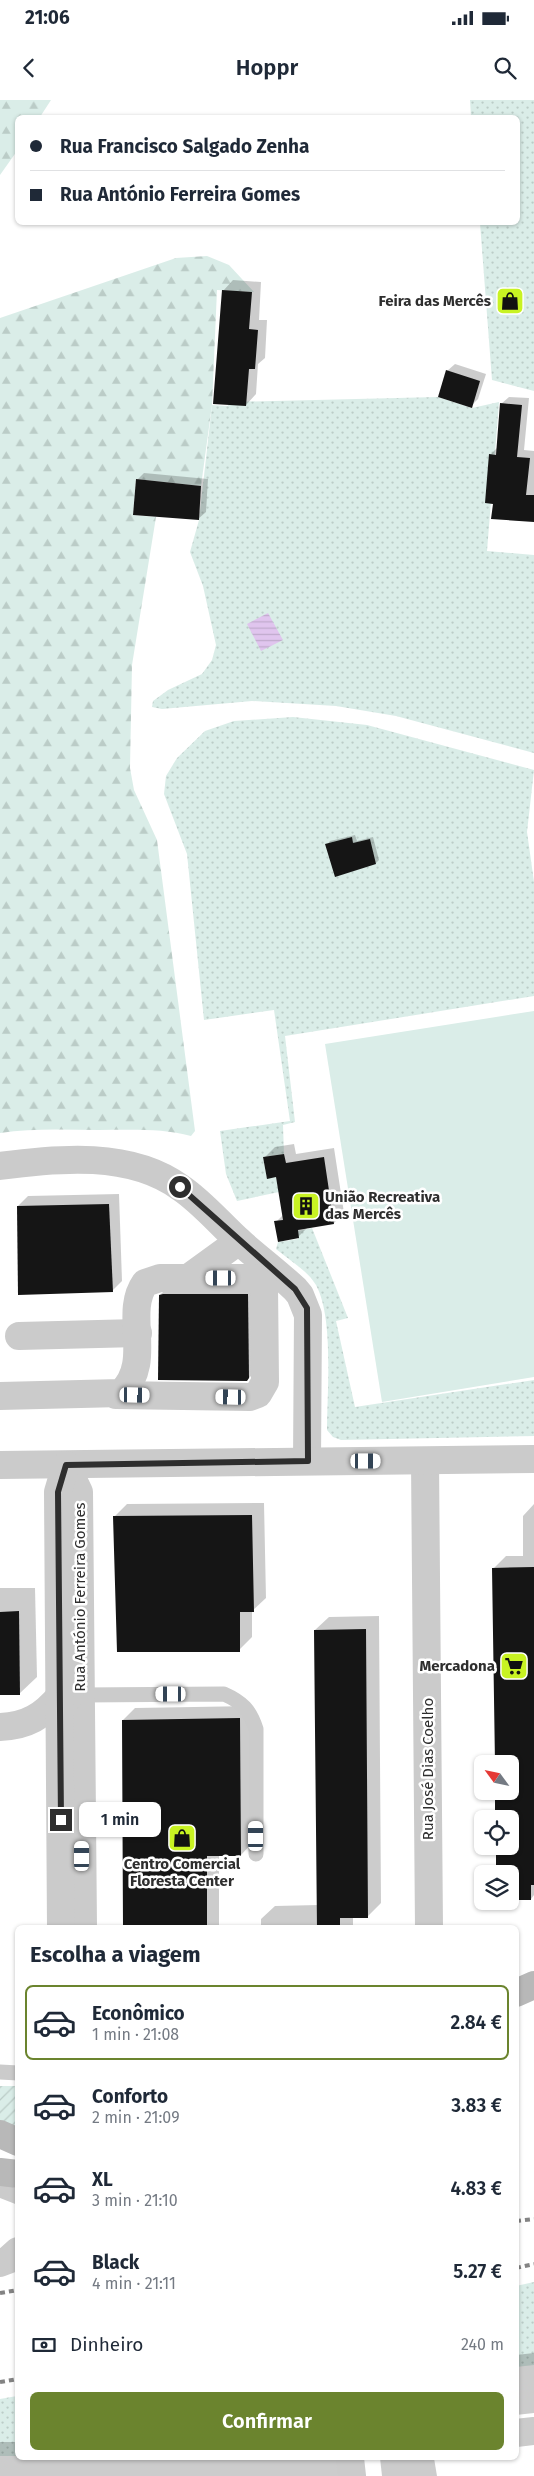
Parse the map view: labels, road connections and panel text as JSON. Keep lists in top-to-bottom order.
{
  "streets": {
    "street": ["Rua António Ferreira Gomes", "Rua José Dias Coelho"]
  },
  "places": {
    "shop": ["Feira das Mercês", "Centro Comercial Floresta Center"],
    "building": ["União Recreativa das Mercês"],
    "supermarket": ["Mercadona"]
  },
  "north": "top left",
  "page": {
    "status": "21:06",
    "header": "Hoppr",
    "banner": ["Rua Francisco Salgado Zenha", "Rua António Ferreira Gomes"],
    "bubble": "1 min",
    "heading": "Escolha a viagem",
    "list": [
      {
        "name": "Econômico",
        "note": "1 min · 21:08",
        "value": "2.84 €"
      },
      {
        "name": "Conforto",
        "note": "2 min · 21:09",
        "value": "3.83 €"
      },
      {
        "name": "XL",
        "note": "3 min · 21:10",
        "value": "4.83 €"
      },
      {
        "name": "Black",
        "note": "4 min · 21:11",
        "value": "5.27 €"
      }
    ],
    "pay": ["Dinheiro", "240 m"],
    "buttons": "Confirmar"
  }
}
